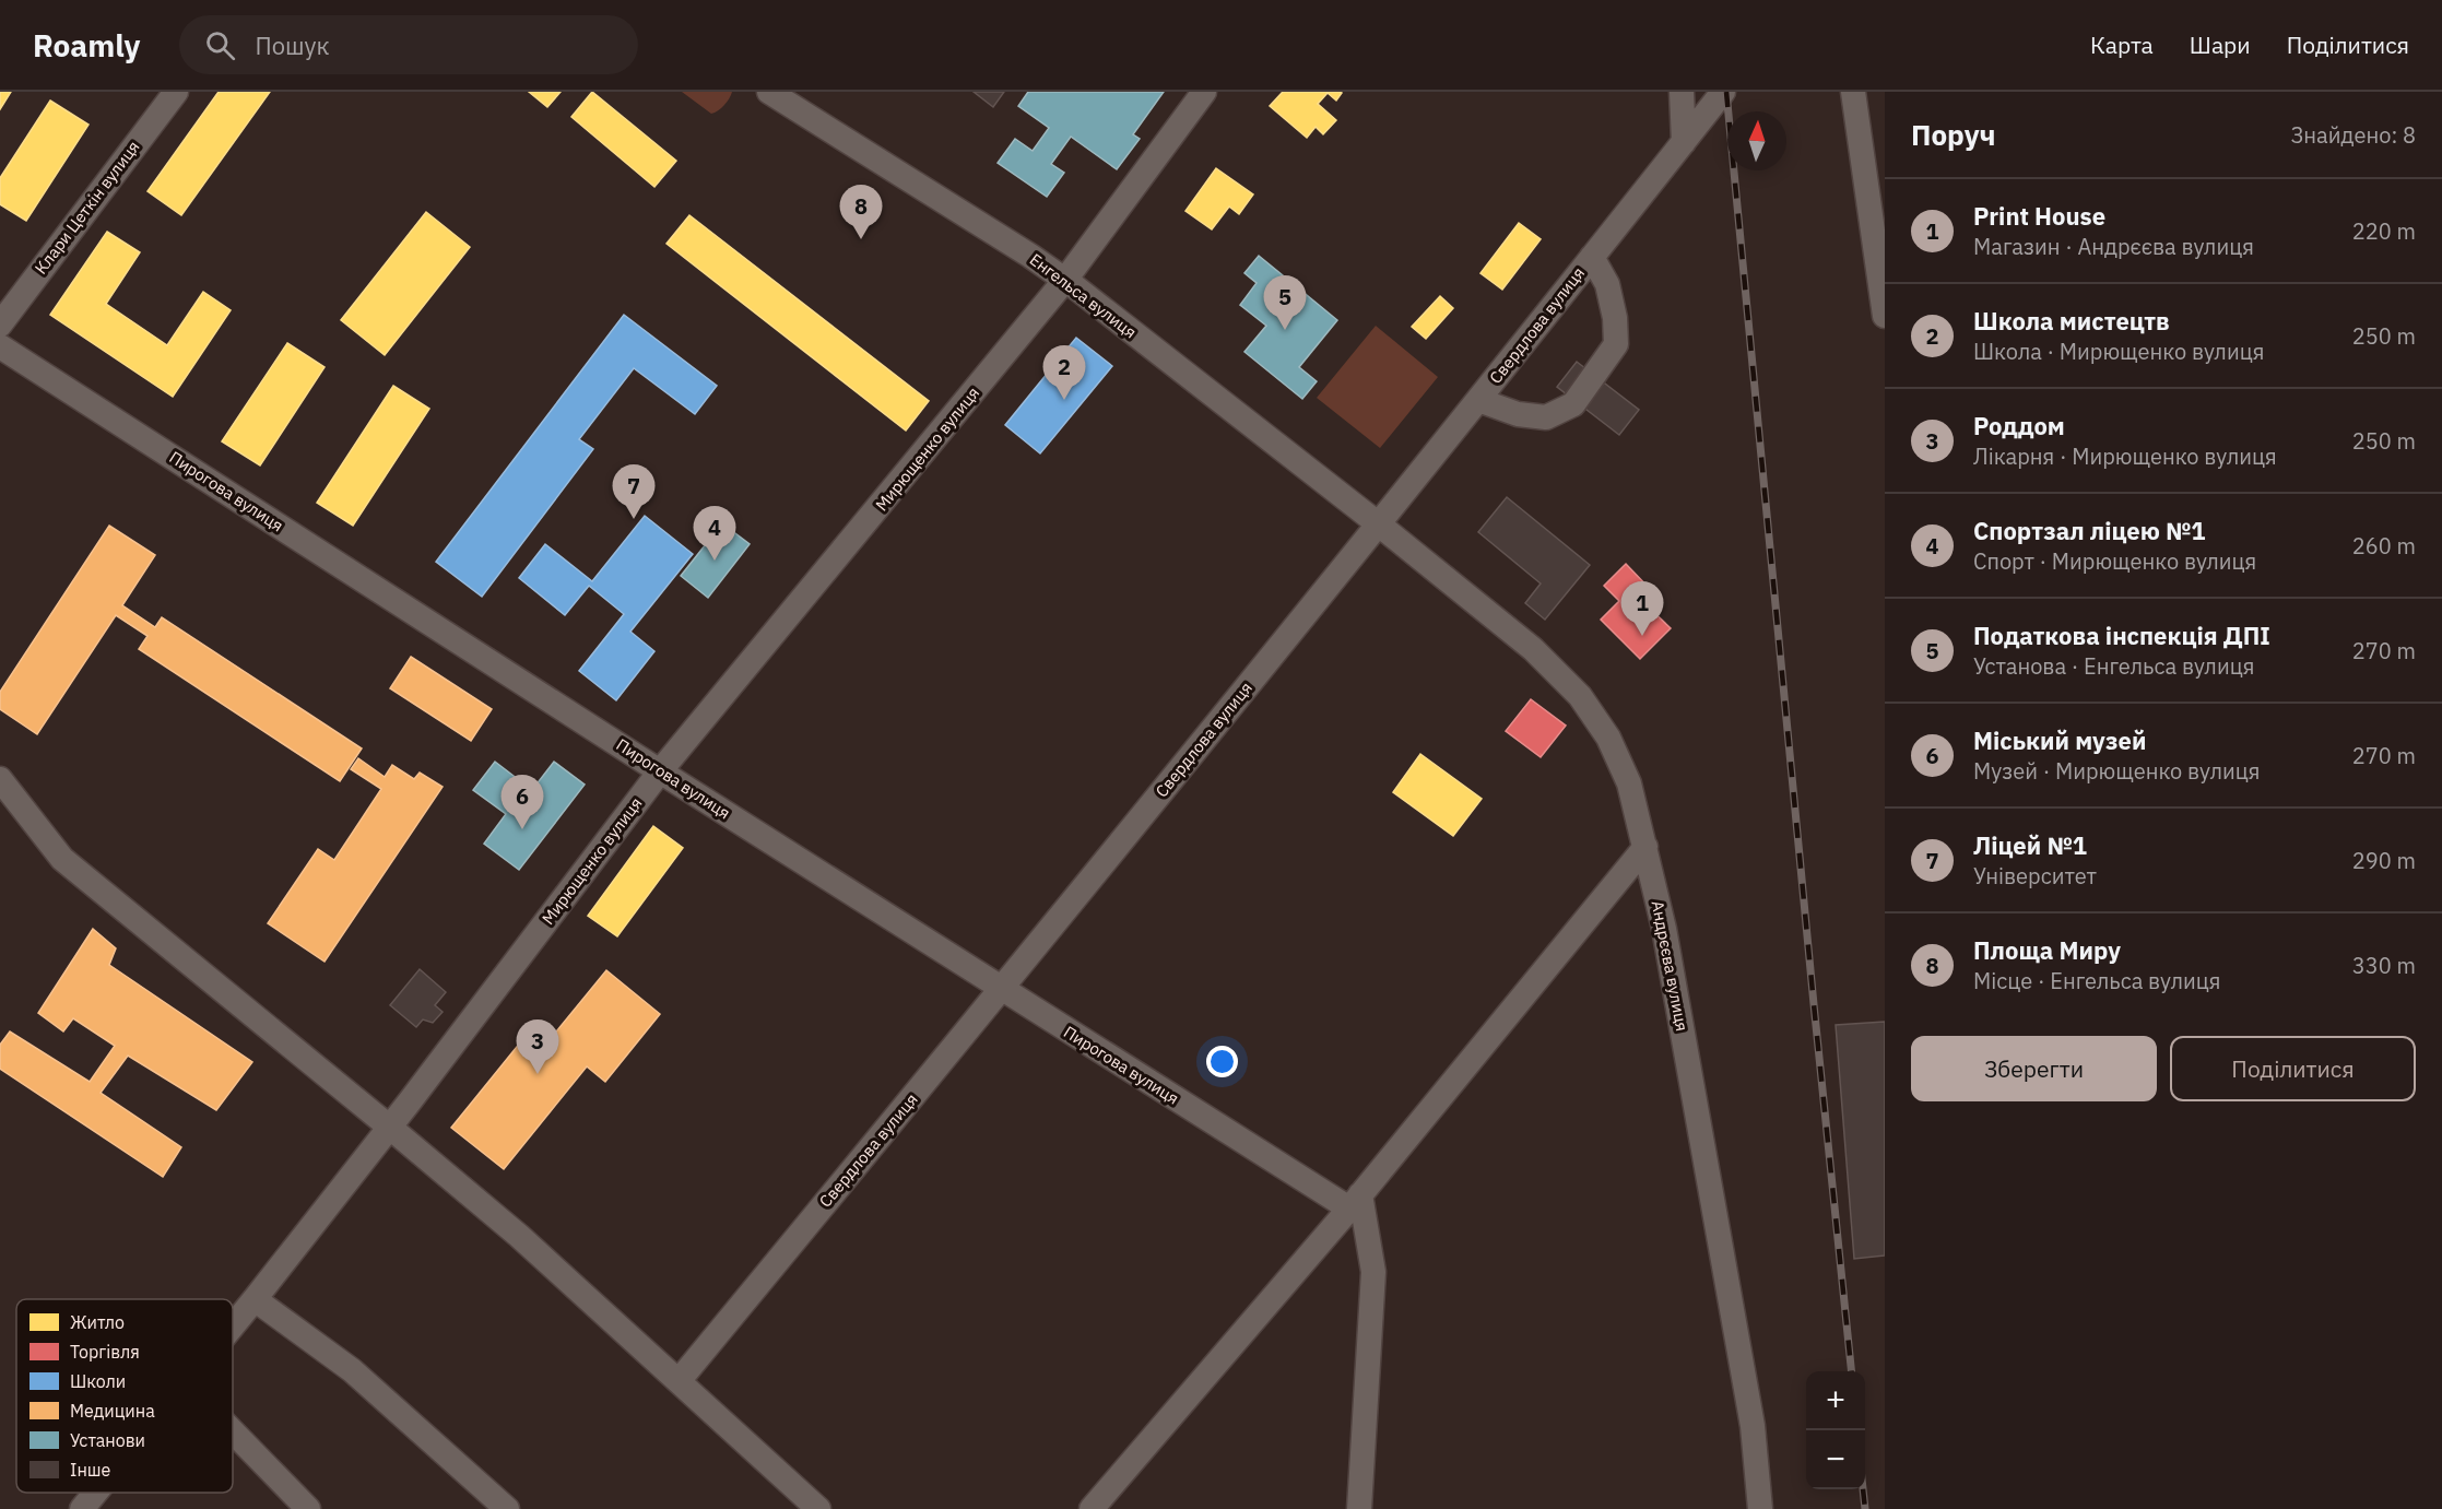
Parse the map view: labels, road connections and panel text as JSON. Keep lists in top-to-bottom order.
{
  "streets": {
    "street": [
      "Клари Цеткін вулиця",
      "Енгельса вулиця",
      "Свердлова вулиця",
      "Мирющенко вулиця",
      "Пирогова вулиця",
      "Андрєєва вулиця"
    ]
  },
  "crossings": [
    ["Енгельса вулиця", "Свердлова вулиця"],
    ["Енгельса вулиця", "Мирющенко вулиця"],
    ["Енгельса вулиця", "Андрєєва вулиця"],
    ["Свердлова вулиця", "Пирогова вулиця"],
    ["Свердлова вулиця", "Андрєєва вулиця"],
    ["Мирющенко вулиця", "Пирогова вулиця"]
  ],
  "legend": [
    "Житло",
    "Торгівля",
    "Школи",
    "Медицина",
    "Установи",
    "Інше"
  ],
  "north": "top",
  "page": {
    "header": "Roamly",
    "search": "Пошук",
    "nav": ["Карта", "Шари", "Поділитися"],
    "heading": ["Поруч", "Знайдено: 8"],
    "list": [
      {
        "mark": "1",
        "name": "Print House",
        "note": "Магазин · Андрєєва вулиця",
        "value": "220 m"
      },
      {
        "mark": "2",
        "name": "Школа мистецтв",
        "note": "Школа · Мирющенко вулиця",
        "value": "250 m"
      },
      {
        "mark": "3",
        "name": "Роддом",
        "note": "Лікарня · Мирющенко вулиця",
        "value": "250 m"
      },
      {
        "mark": "4",
        "name": "Спортзал ліцею №1",
        "note": "Спорт · Мирющенко вулиця",
        "value": "260 m"
      },
      {
        "mark": "5",
        "name": "Податкова інспекція ДПІ",
        "note": "Установа · Енгельса вулиця",
        "value": "270 m"
      },
      {
        "mark": "6",
        "name": "Міський музей",
        "note": "Музей · Мирющенко вулиця",
        "value": "270 m"
      },
      {
        "mark": "7",
        "name": "Ліцей №1",
        "note": "Університет",
        "value": "290 m"
      },
      {
        "mark": "8",
        "name": "Площа Миру",
        "note": "Місце · Енгельса вулиця",
        "value": "330 m"
      }
    ],
    "pins": [
      "8",
      "5",
      "2",
      "7",
      "4",
      "1",
      "6",
      "3"
    ],
    "buttons": ["Зберегти", "Поділитися"],
    "map_buttons": ["+", "−"]
  }
}
